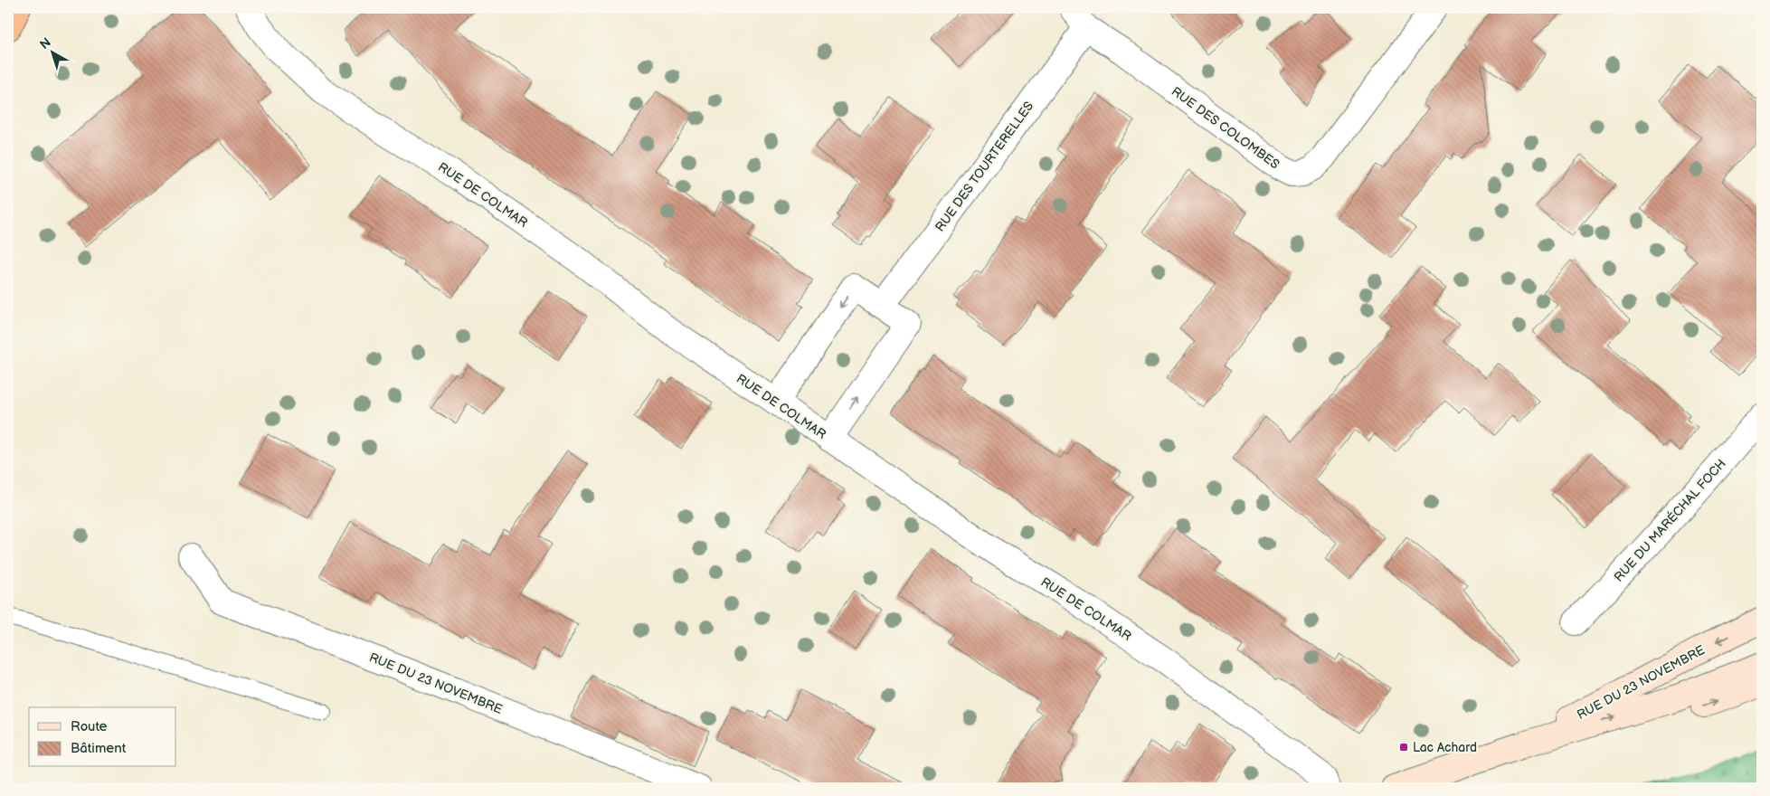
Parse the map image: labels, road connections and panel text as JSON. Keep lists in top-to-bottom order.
{
  "streets": {
    "main road": ["RUE DU 23 NOVEMBRE"],
    "street": [
      "RUE DES COLOMBES",
      "RUE DES TOURTERELLES",
      "RUE DE COLMAR",
      "RUE DU MARÉCHAL FOCH"
    ]
  },
  "crossings": [
    ["RUE DES COLOMBES", "RUE DES TOURTERELLES"]
  ],
  "places": {
    "transit": ["Lac Achard"]
  },
  "legend": ["Route", "Bâtiment"],
  "north": "top left"
}
